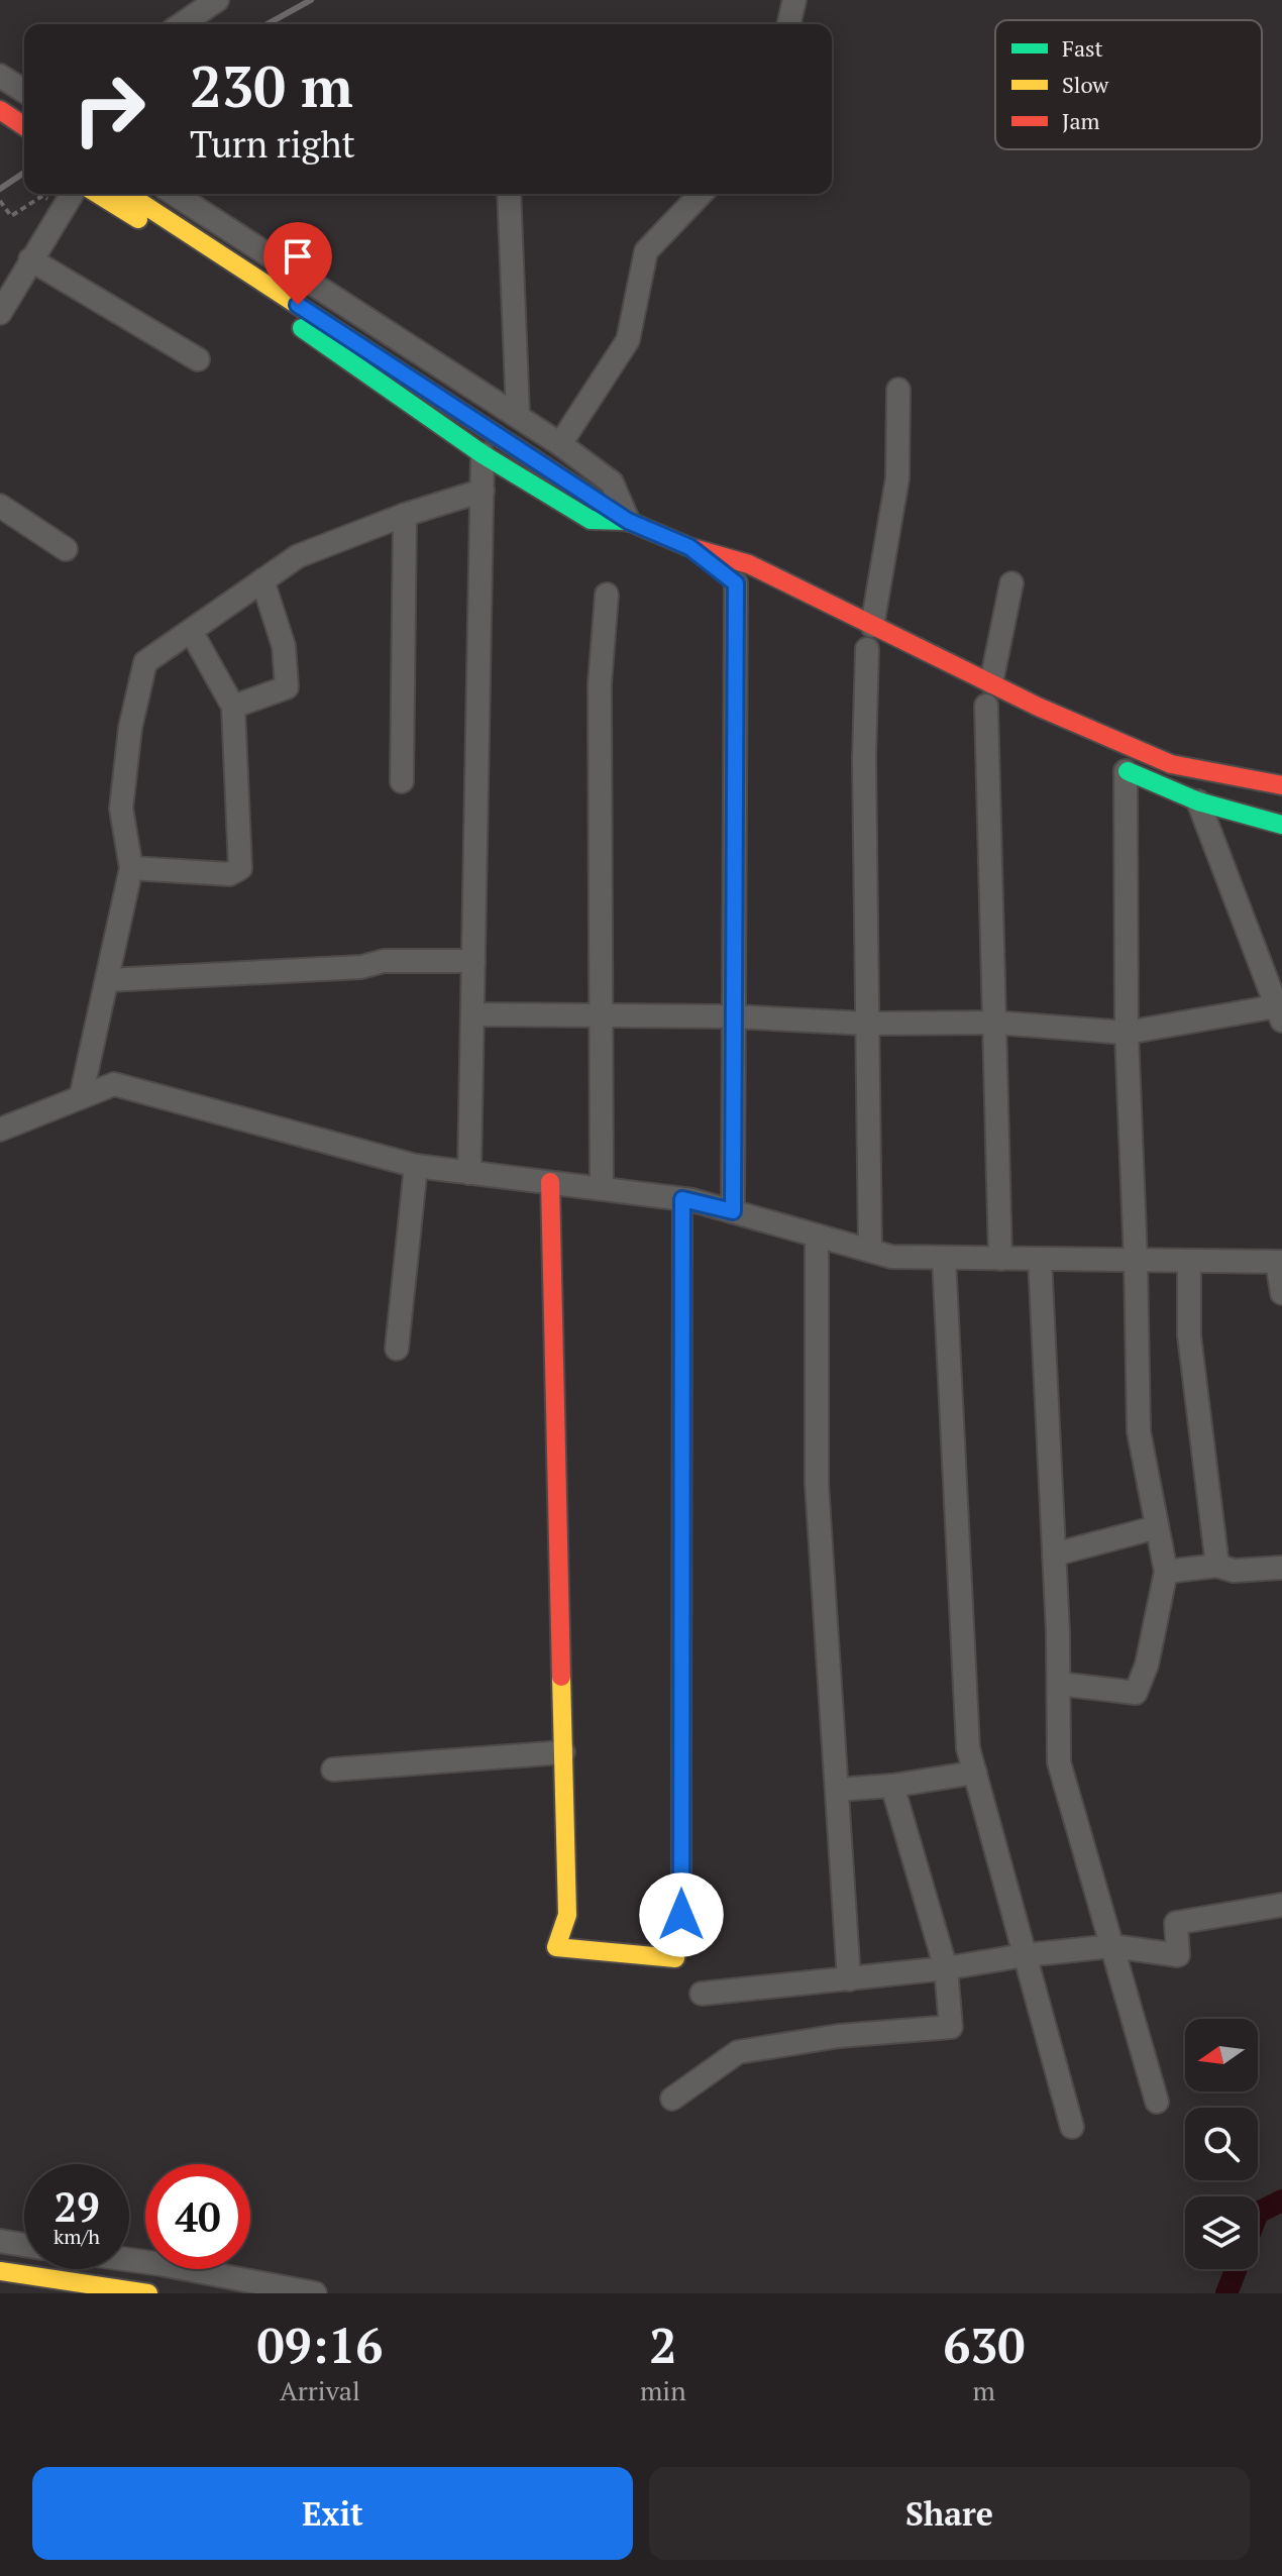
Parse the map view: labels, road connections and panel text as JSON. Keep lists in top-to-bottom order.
{
  "legend": ["Fast", "Slow", "Jam"],
  "north": "left",
  "page": {
    "turn": ["230 m", "Turn right"],
    "speed": "29 km/h",
    "limit": "40",
    "eta": [
      "09:16",
      "Arrival",
      "2",
      "min",
      "630",
      "m"
    ],
    "buttons": ["Exit", "Share"]
  }
}
